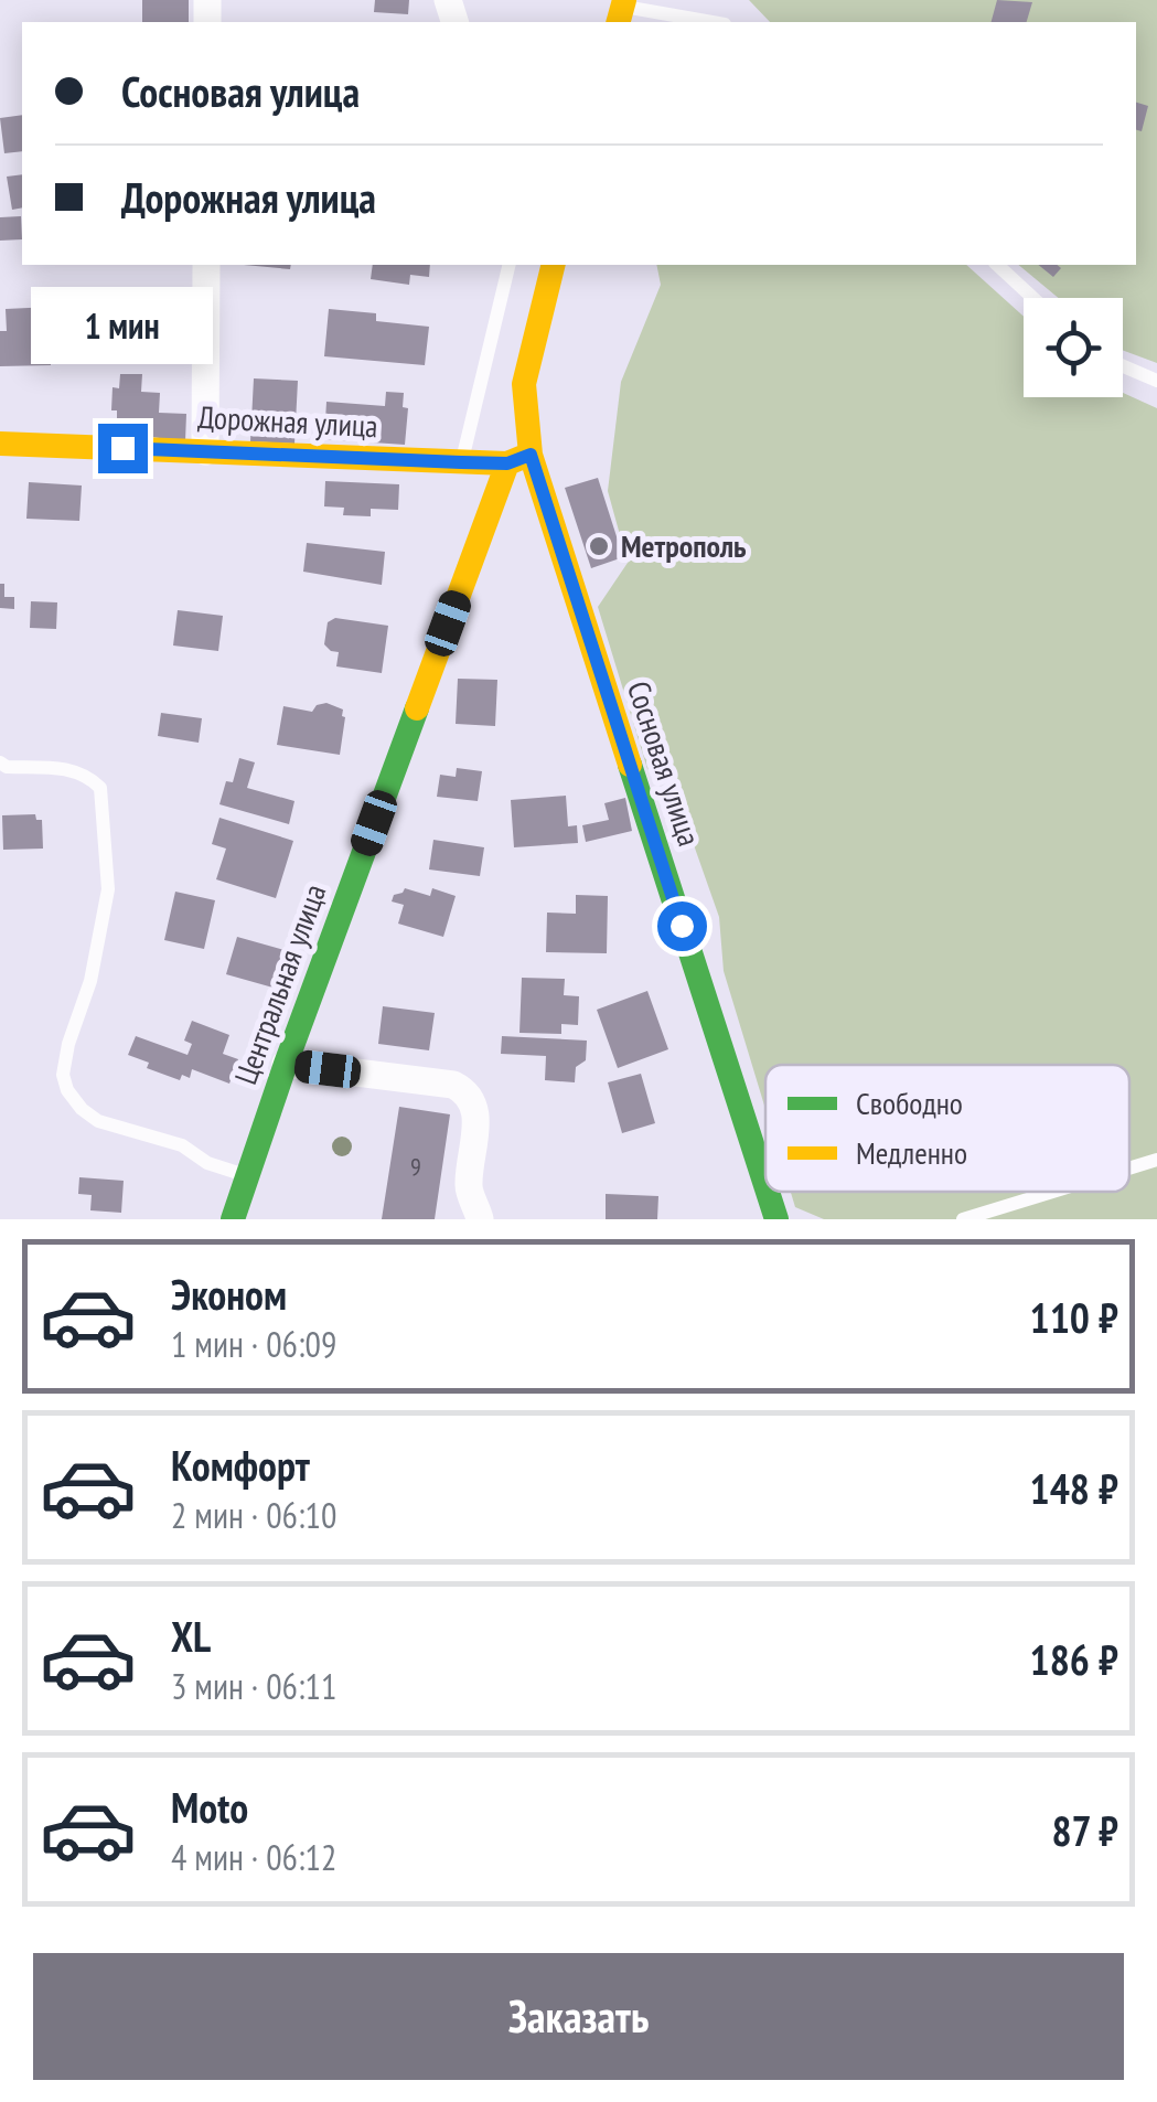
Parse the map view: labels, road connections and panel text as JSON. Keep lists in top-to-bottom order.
{
  "streets": {
    "street": ["Дорожная улица", "Сосновая улица", "Центральная улица"]
  },
  "crossings": [
    ["Дорожная улица", "Сосновая улица"],
    ["Дорожная улица", "Центральная улица"],
    ["Сосновая улица", "Центральная улица"]
  ],
  "places": ["Метрополь"],
  "house_numbers": ["9"],
  "legend": ["Свободно", "Медленно"],
  "page": {
    "banner": ["Сосновая улица", "Дорожная улица"],
    "bubble": "1 мин",
    "list": [
      {
        "name": "Эконом",
        "note": "1 мин · 06:09",
        "value": "110 ₽"
      },
      {
        "name": "Комфорт",
        "note": "2 мин · 06:10",
        "value": "148 ₽"
      },
      {
        "name": "XL",
        "note": "3 мин · 06:11",
        "value": "186 ₽"
      },
      {
        "name": "Moto",
        "note": "4 мин · 06:12",
        "value": "87 ₽"
      }
    ],
    "buttons": "Заказать"
  }
}
